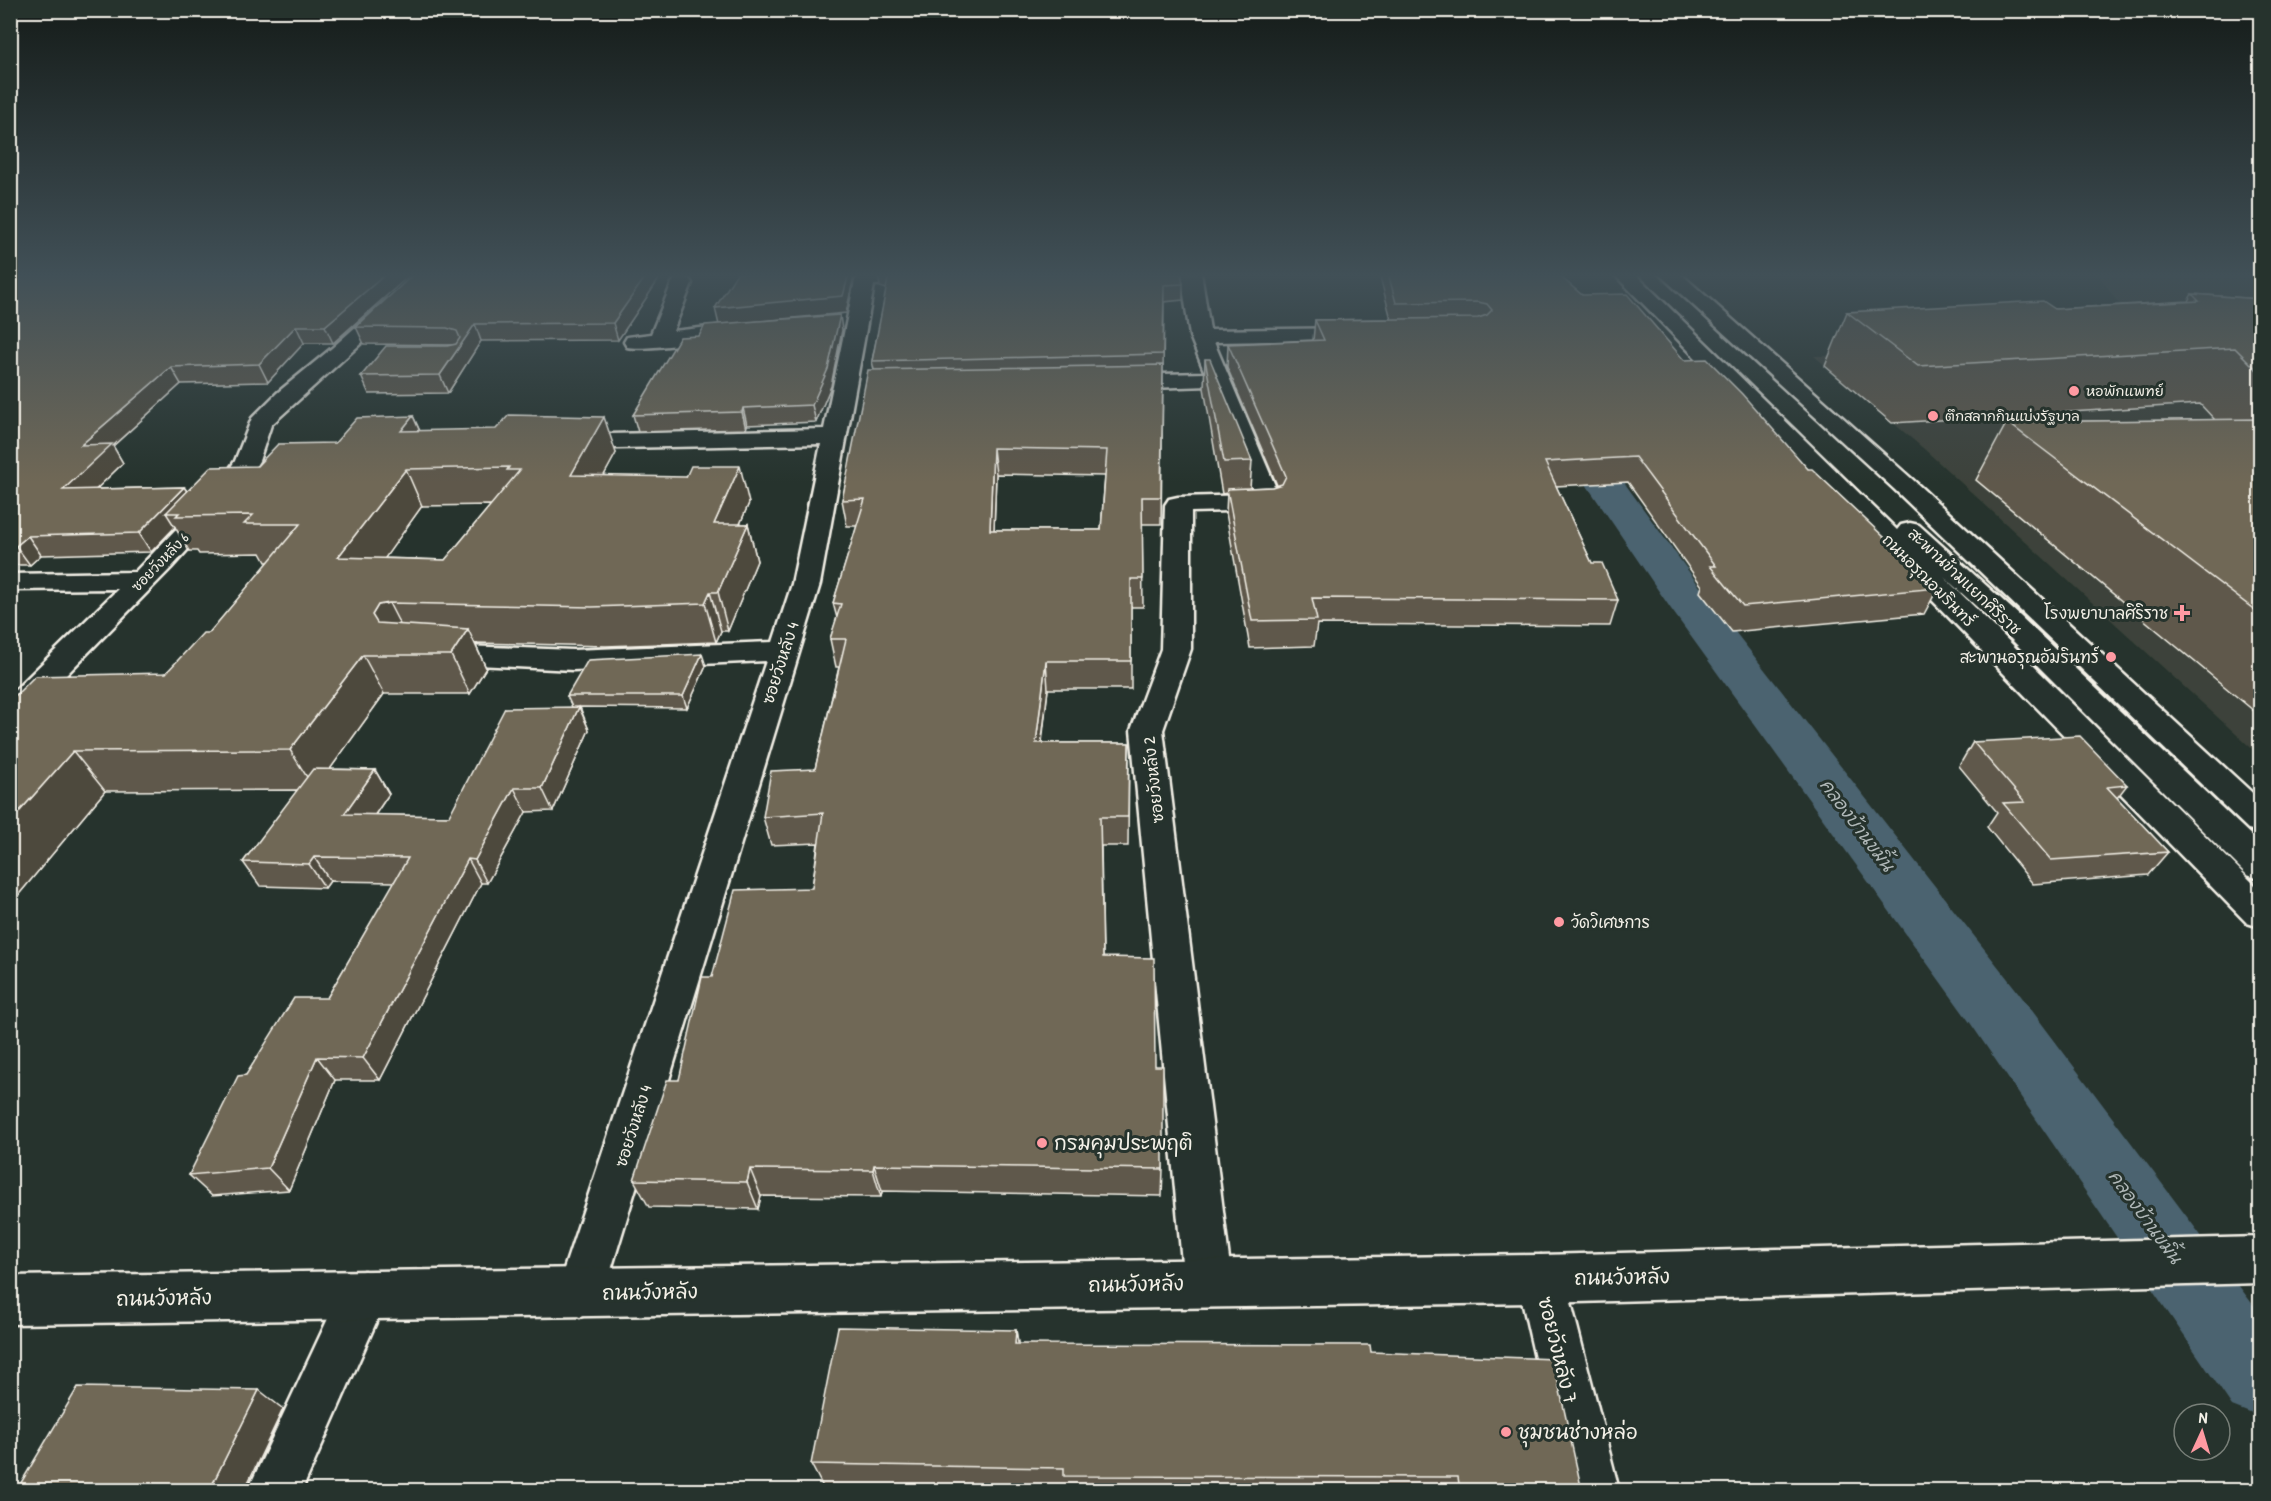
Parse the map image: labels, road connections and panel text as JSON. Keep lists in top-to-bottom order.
{
  "streets": {
    "street": [
      "ซอยวังหลัง 6",
      "ถนนอรุณอมรินทร์",
      "สะพานข้ามแยกศิริราช",
      "ซอยวังหลัง 4",
      "ซอยวังหลัง 2",
      "ถนนวังหลัง",
      "ซอยวังหลัง 7"
    ]
  },
  "crossings": [
    ["ซอยวังหลัง 4", "ถนนวังหลัง"],
    ["ซอยวังหลัง 2", "ถนนวังหลัง"],
    ["ถนนวังหลัง", "ซอยวังหลัง 7"]
  ],
  "water": ["คลองบ้านขมิ้น"],
  "places": {
    "other": [
      "หอพักแพทย์",
      "ตึกสลากกินแบ่งรัฐบาล",
      "สะพานอรุณอัมรินทร์",
      "วัดวิเศษการ",
      "กรมคุมประพฤติ",
      "ชุมชนช่างหล่อ"
    ],
    "health": ["โรงพยาบาลศิริราช"]
  },
  "north": "top"
}
